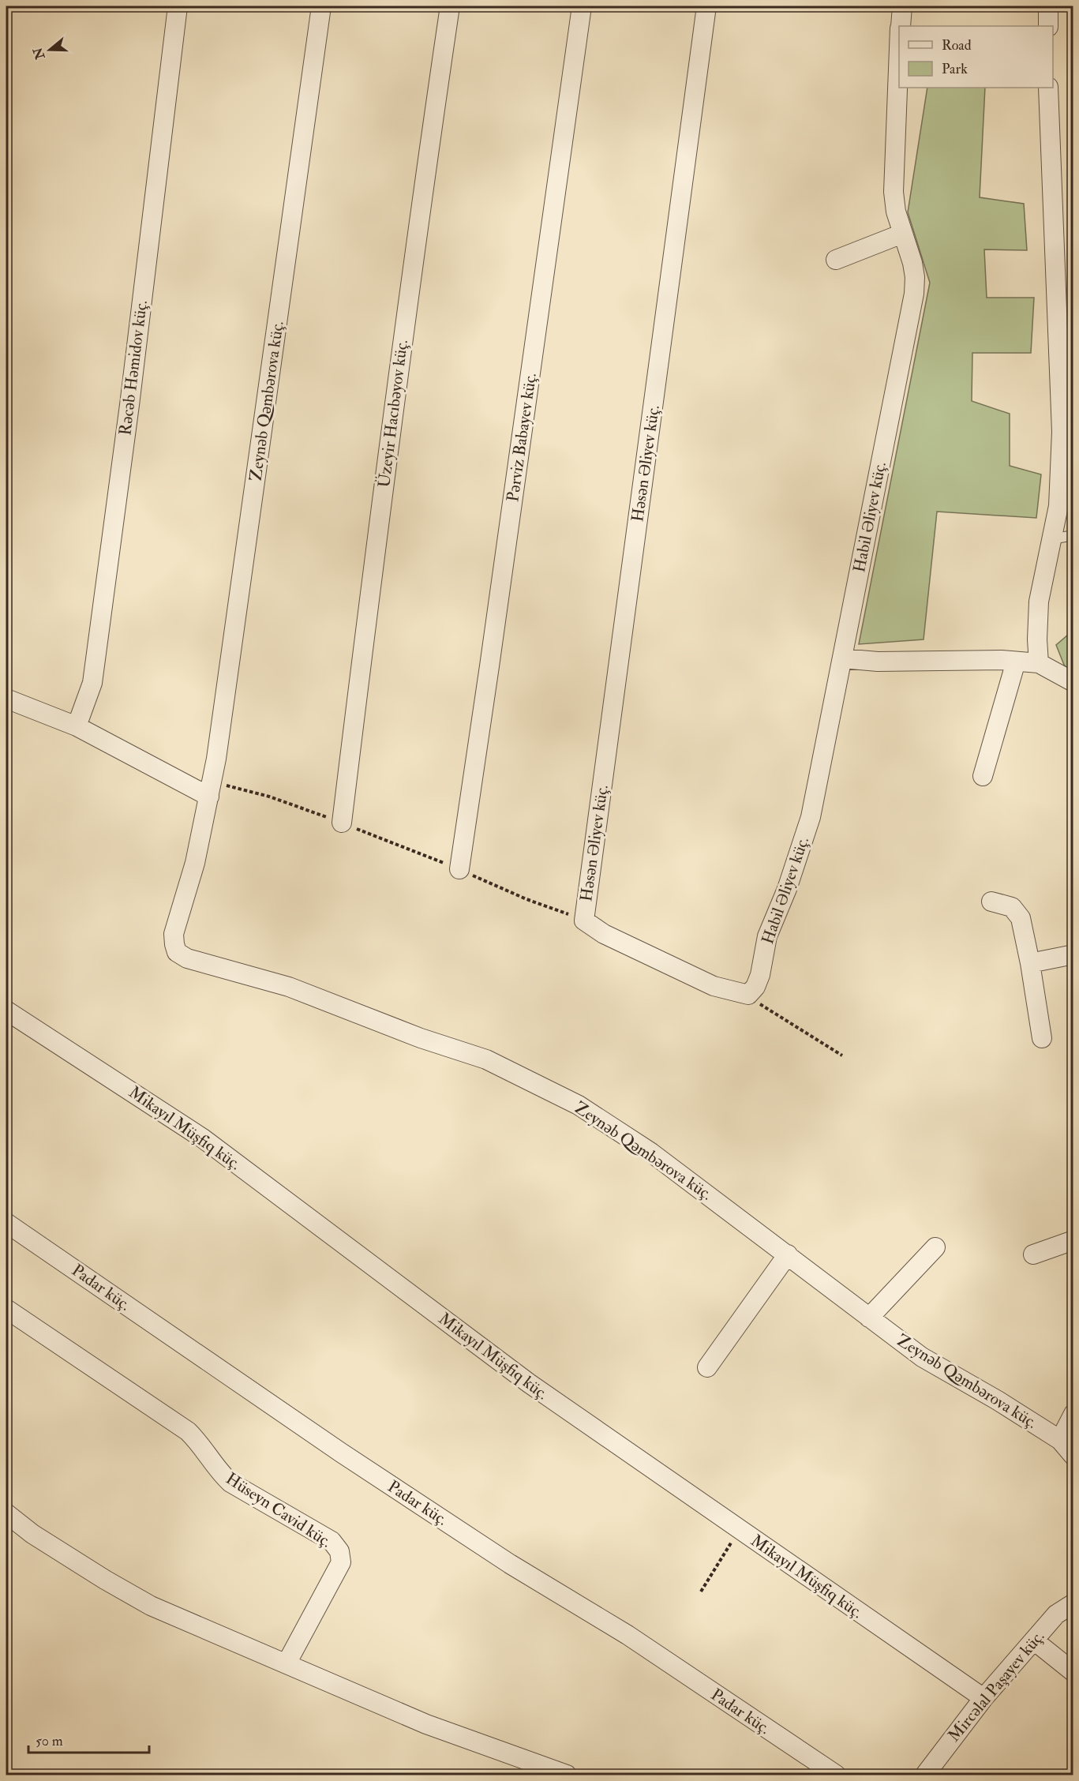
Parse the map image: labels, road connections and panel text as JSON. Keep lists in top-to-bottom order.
{
  "streets": {
    "street": [
      "Rəcəb Həmidov küç.",
      "Zeynəb Qəmbərova küç.",
      "Üzeyir Hacıbəyov küç.",
      "Pərviz Babayev küç.",
      "Həsən Əliyev küç.",
      "Habil Əliyev küç.",
      "Mikayıl Müşfiq küç.",
      "Padar küç.",
      "Hüseyn Cavid küç.",
      "Mircəlal Paşayev küç."
    ]
  },
  "crossings": [
    ["Mikayıl Müşfiq küç.", "Mircəlal Paşayev küç."]
  ],
  "legend": ["Road", "Park"],
  "scale_bar": "50 m",
  "north": "left"
}
